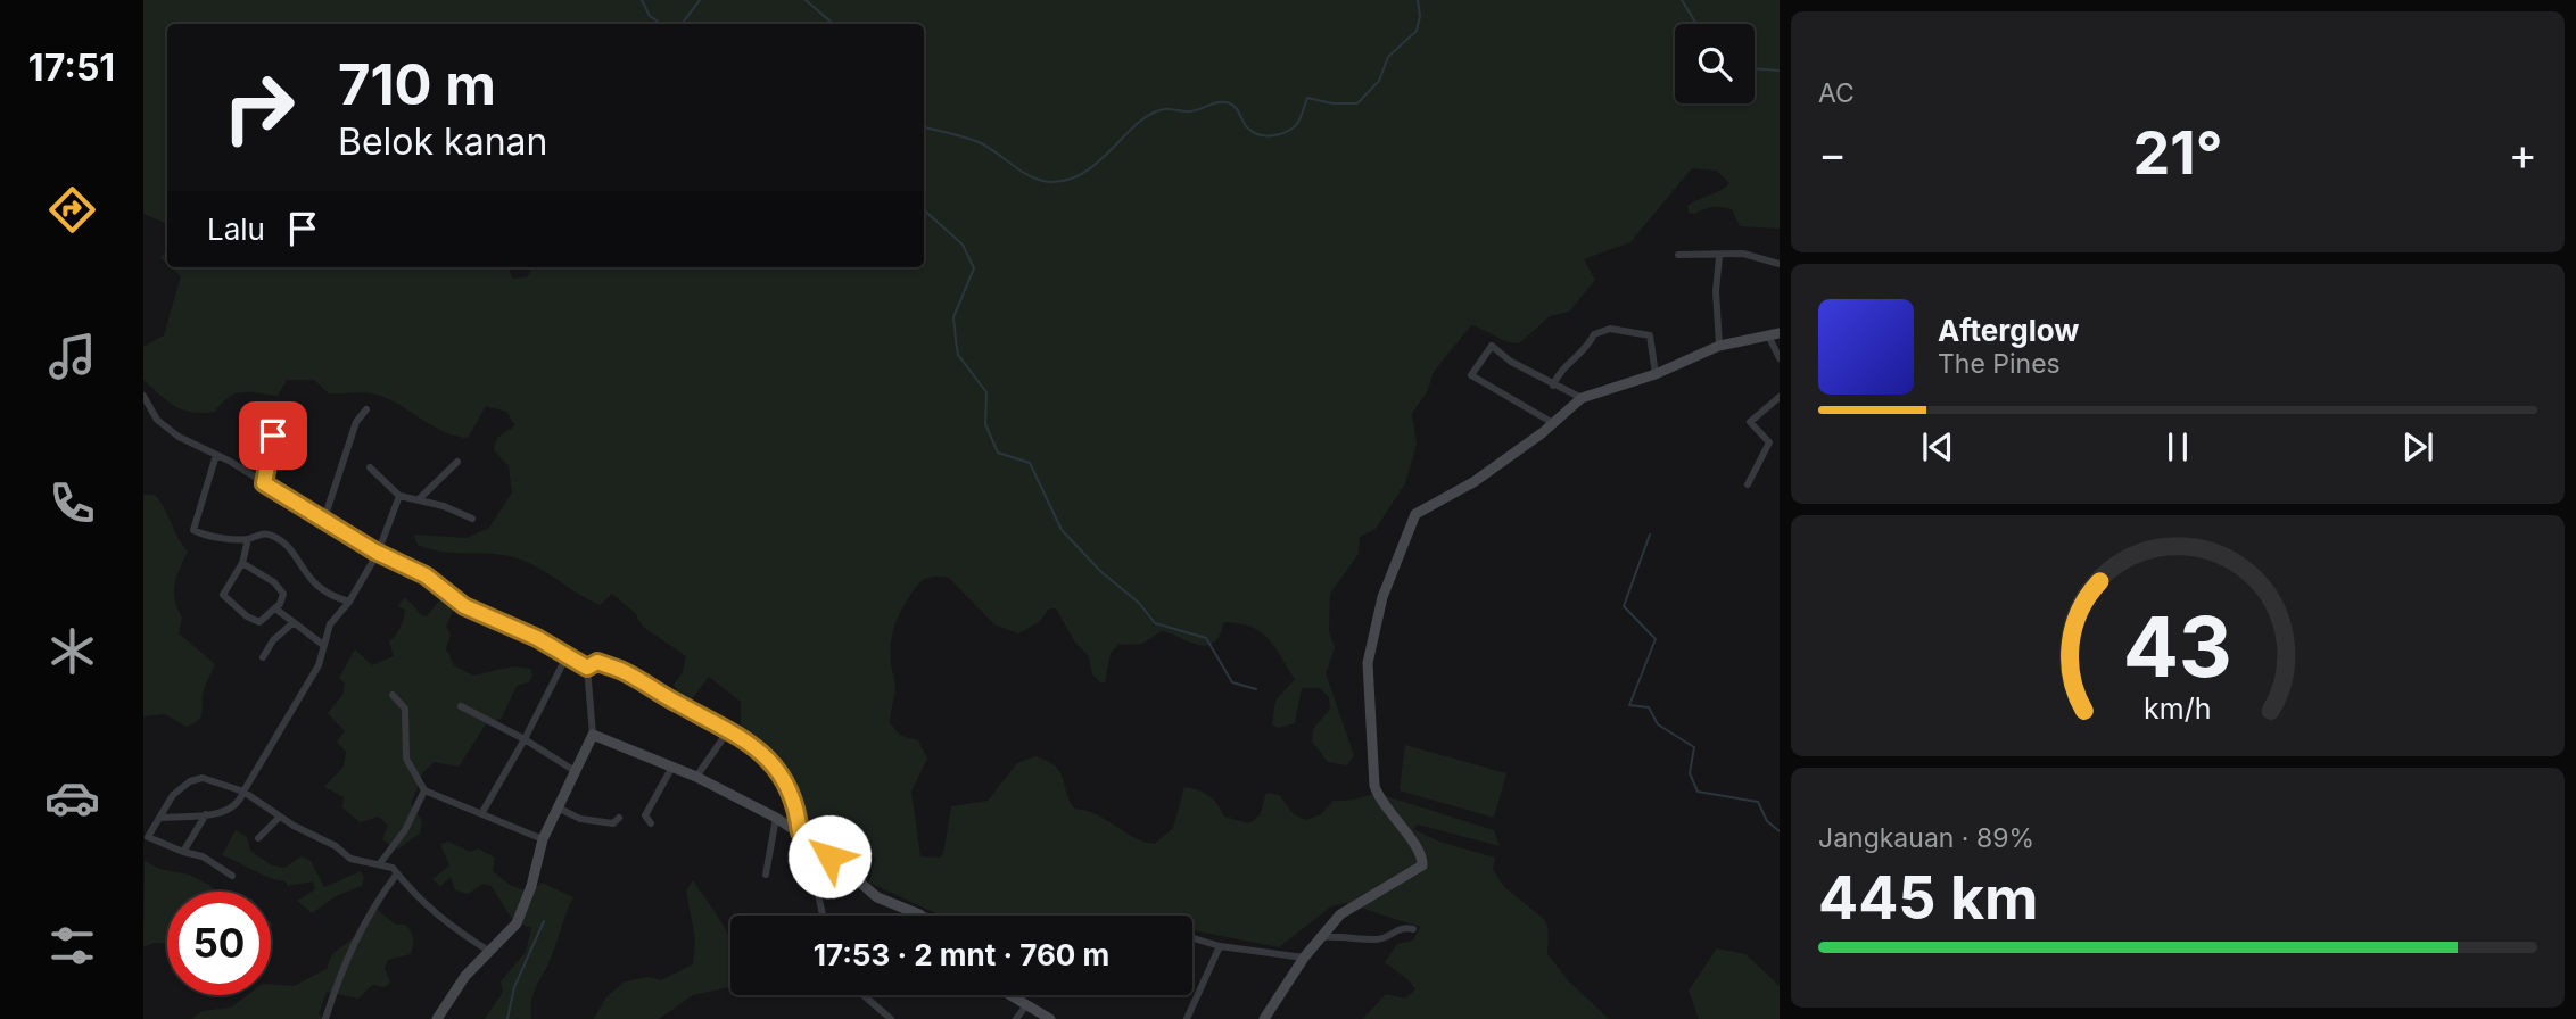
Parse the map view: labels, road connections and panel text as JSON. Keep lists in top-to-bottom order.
{
  "page": {
    "tabs": "17:51",
    "tile": [
      "AC",
      ["Jangkauan · 89%", "445 km"]
    ],
    "turn": ["710 m", "Belok kanan"],
    "heat": ["−", "21°", "+"],
    "then": "Lalu",
    "song": ["Afterglow", "The Pines"],
    "limit": "50",
    "trip": "17:53 · 2 mnt · 760 m",
    "gauge": ["43", "km/h"]
  }
}
